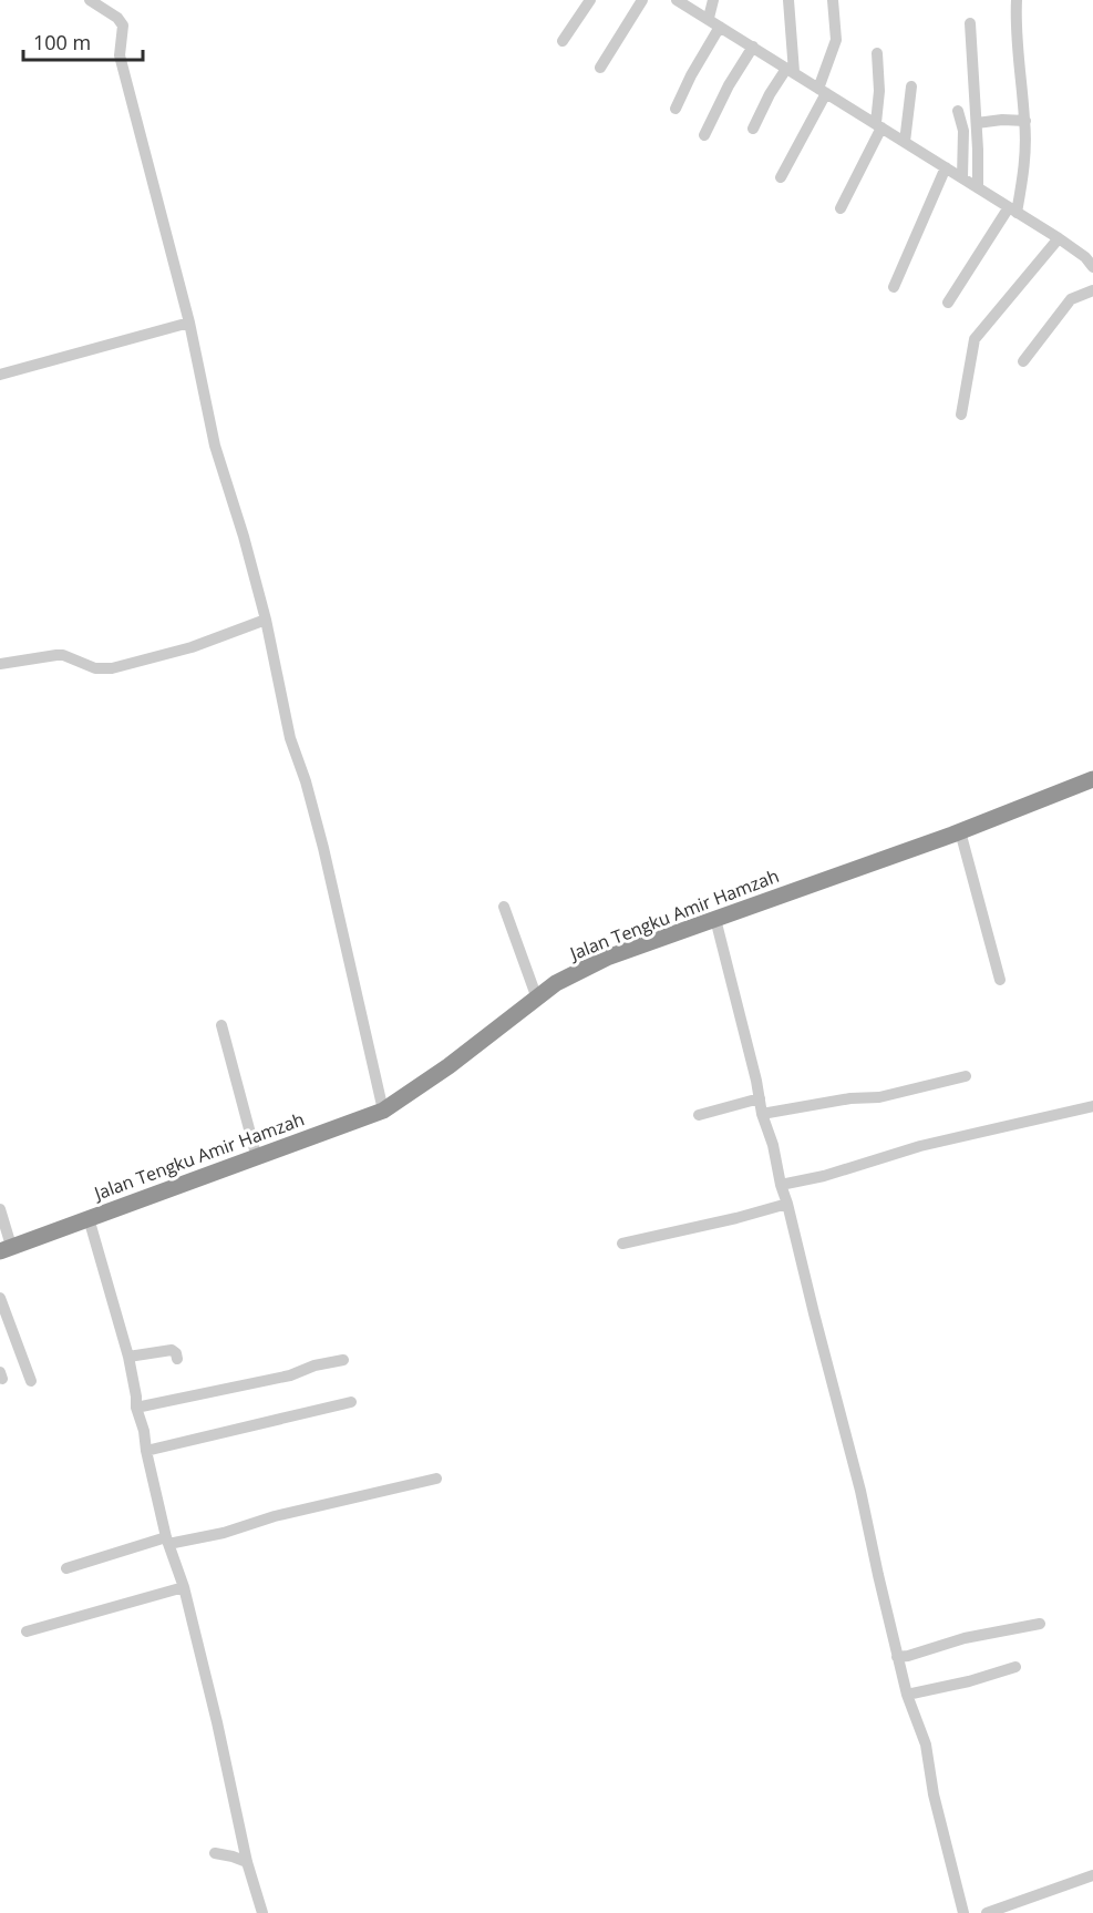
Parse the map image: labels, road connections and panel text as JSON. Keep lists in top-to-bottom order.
{
  "streets": {
    "highway": ["Jalan Tengku Amir Hamzah"]
  },
  "scale_bar": "100 m"
}
